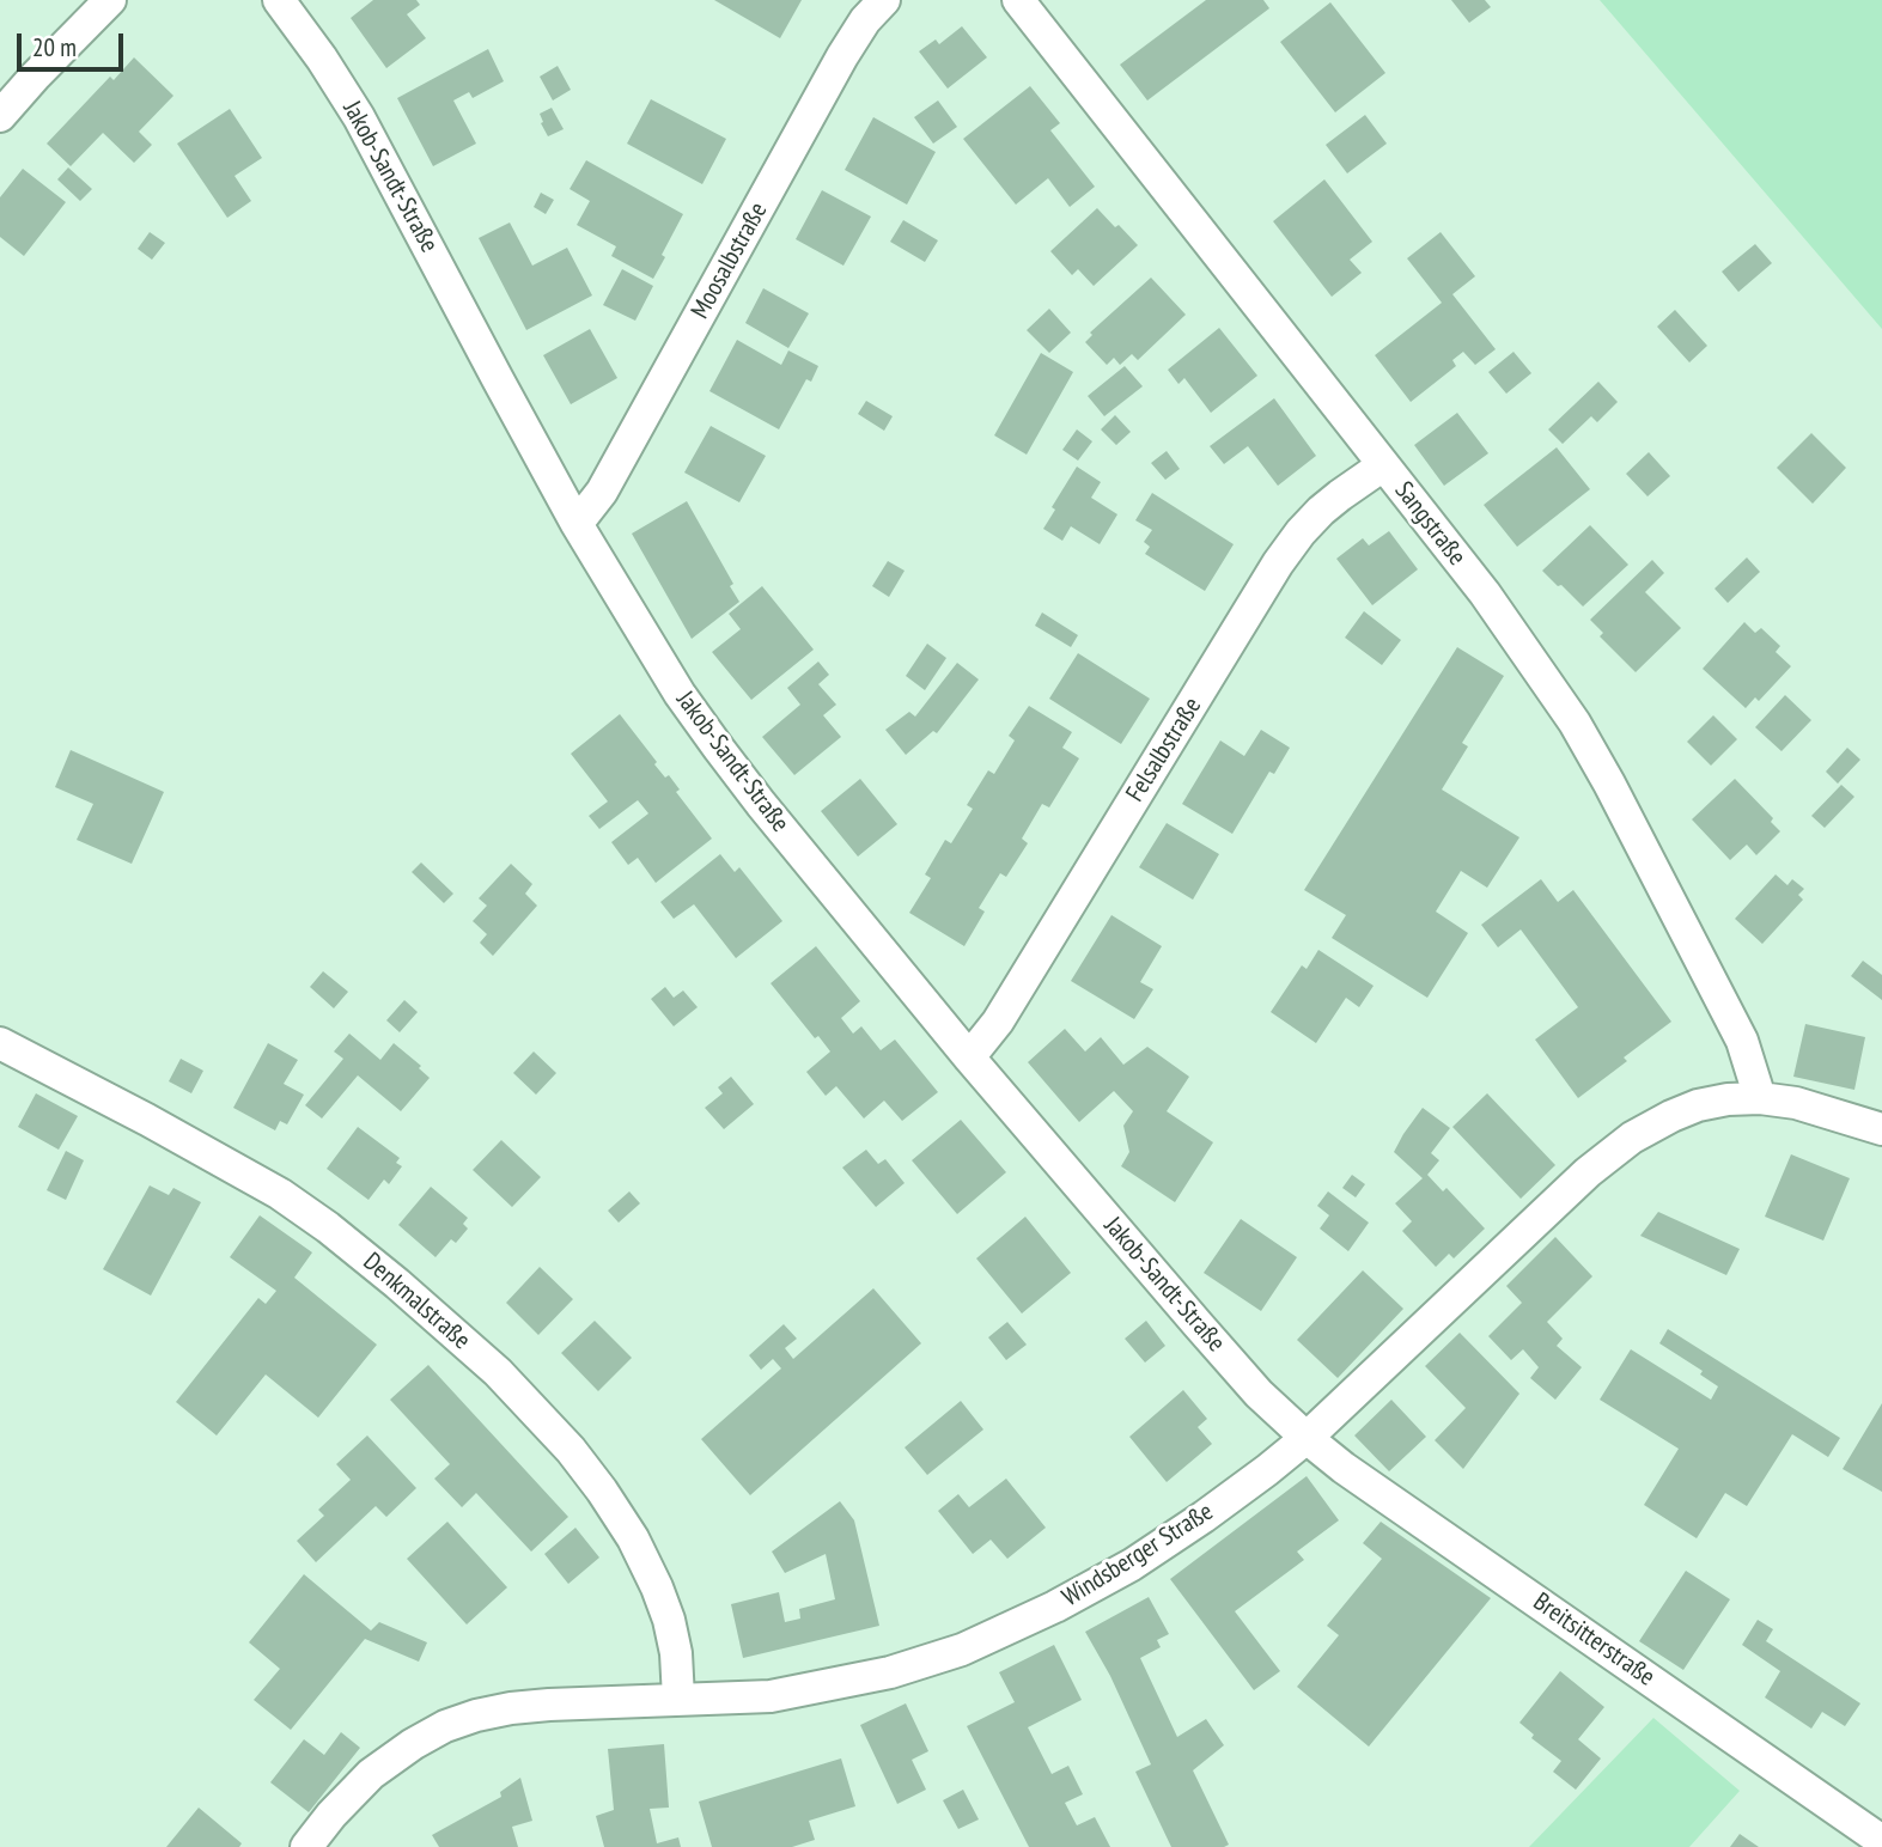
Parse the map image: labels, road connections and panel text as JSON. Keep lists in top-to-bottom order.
{
  "streets": {
    "street": [
      "Jakob-Sandt-Straße",
      "Moosalbstraße",
      "Sangstraße",
      "Felsalbstraße",
      "Denkmalstraße",
      "Windsberger Straße",
      "Breitsitterstraße"
    ]
  },
  "crossings": [
    ["Jakob-Sandt-Straße", "Moosalbstraße"],
    ["Jakob-Sandt-Straße", "Felsalbstraße"],
    ["Jakob-Sandt-Straße", "Windsberger Straße"],
    ["Jakob-Sandt-Straße", "Breitsitterstraße"],
    ["Sangstraße", "Felsalbstraße"],
    ["Sangstraße", "Windsberger Straße"],
    ["Denkmalstraße", "Windsberger Straße"],
    ["Windsberger Straße", "Breitsitterstraße"]
  ],
  "scale_bar": "20 m"
}
